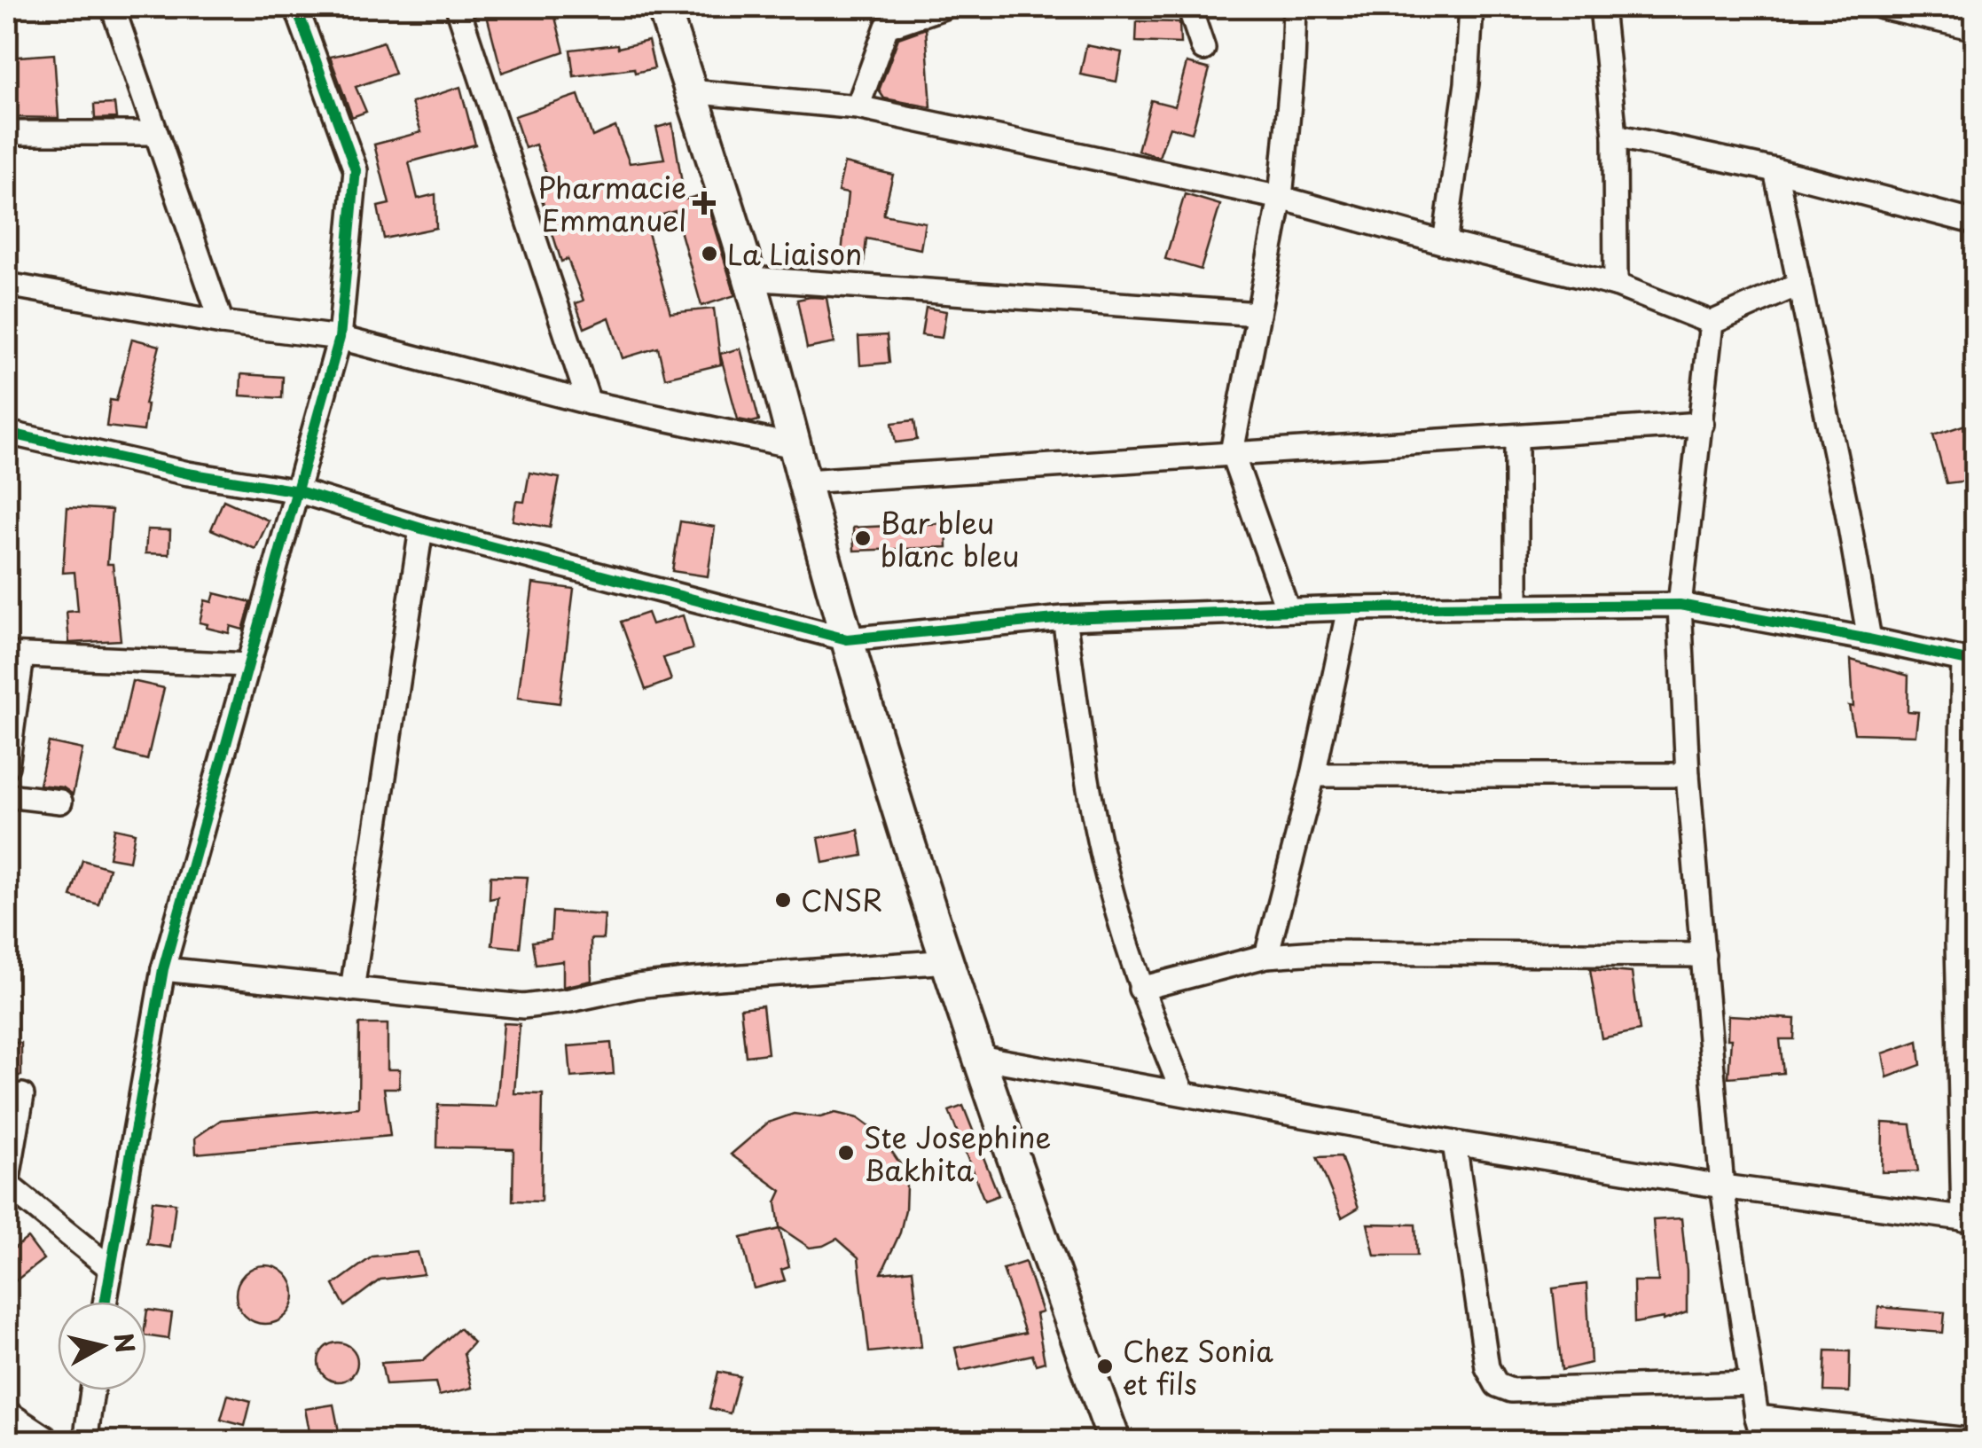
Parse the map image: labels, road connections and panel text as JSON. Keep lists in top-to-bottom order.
{
  "places": {
    "health": ["Pharmacie Emmanuel"],
    "other": [
      "La Liaison",
      "Bar bleu blanc bleu",
      "CNSR",
      "Ste Josephine Bakhita",
      "Chez Sonia et fils"
    ]
  },
  "north": "right"
}
